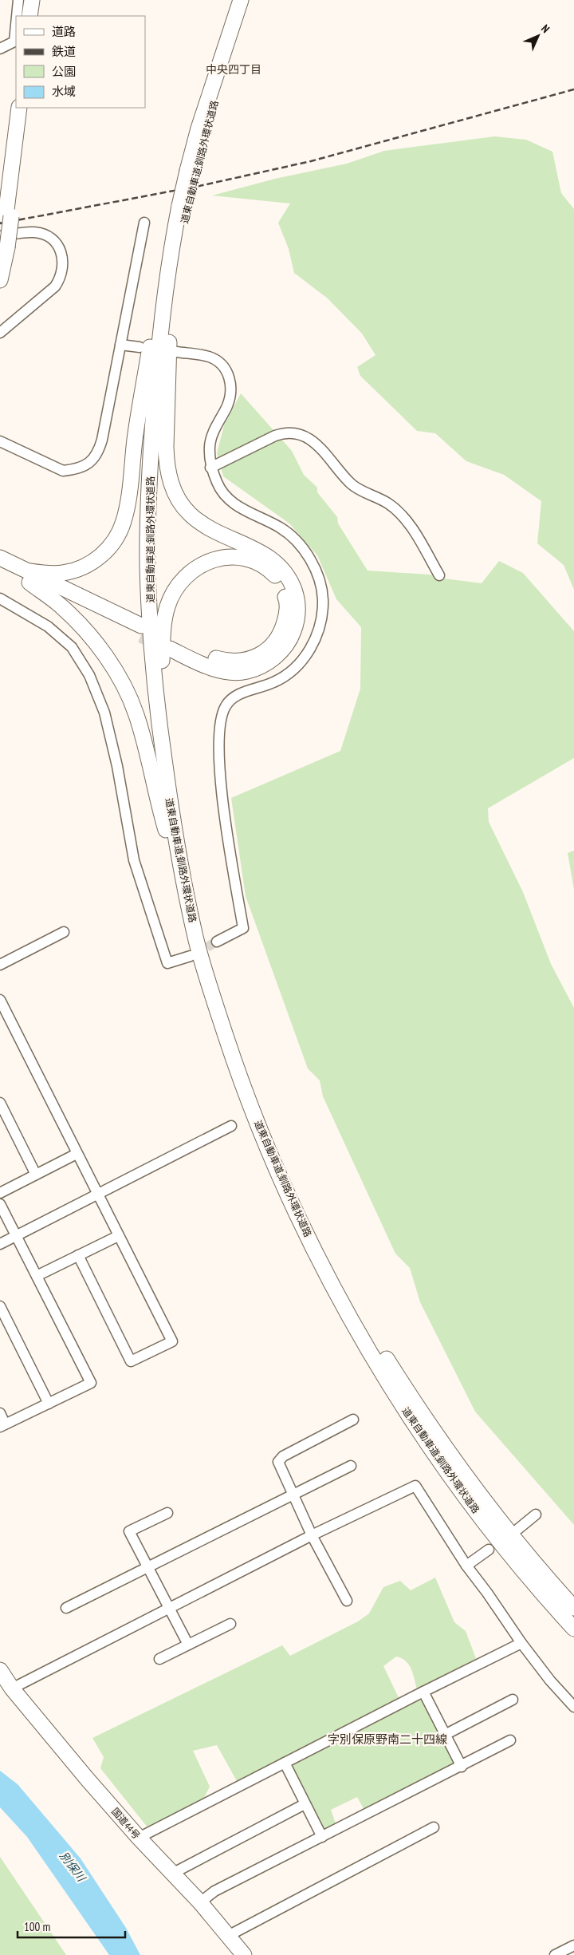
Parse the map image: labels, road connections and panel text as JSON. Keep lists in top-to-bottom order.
{
  "streets": {
    "highway": ["道東自動車道;釧路外環状道路", "国道44号"]
  },
  "districts": ["中央四丁目", "字別保原野南二十四線"],
  "water": ["別保川"],
  "legend": [
    "道路",
    "鉄道",
    "公園",
    "水域"
  ],
  "scale_bar": "100 m",
  "north": "top right"
}
